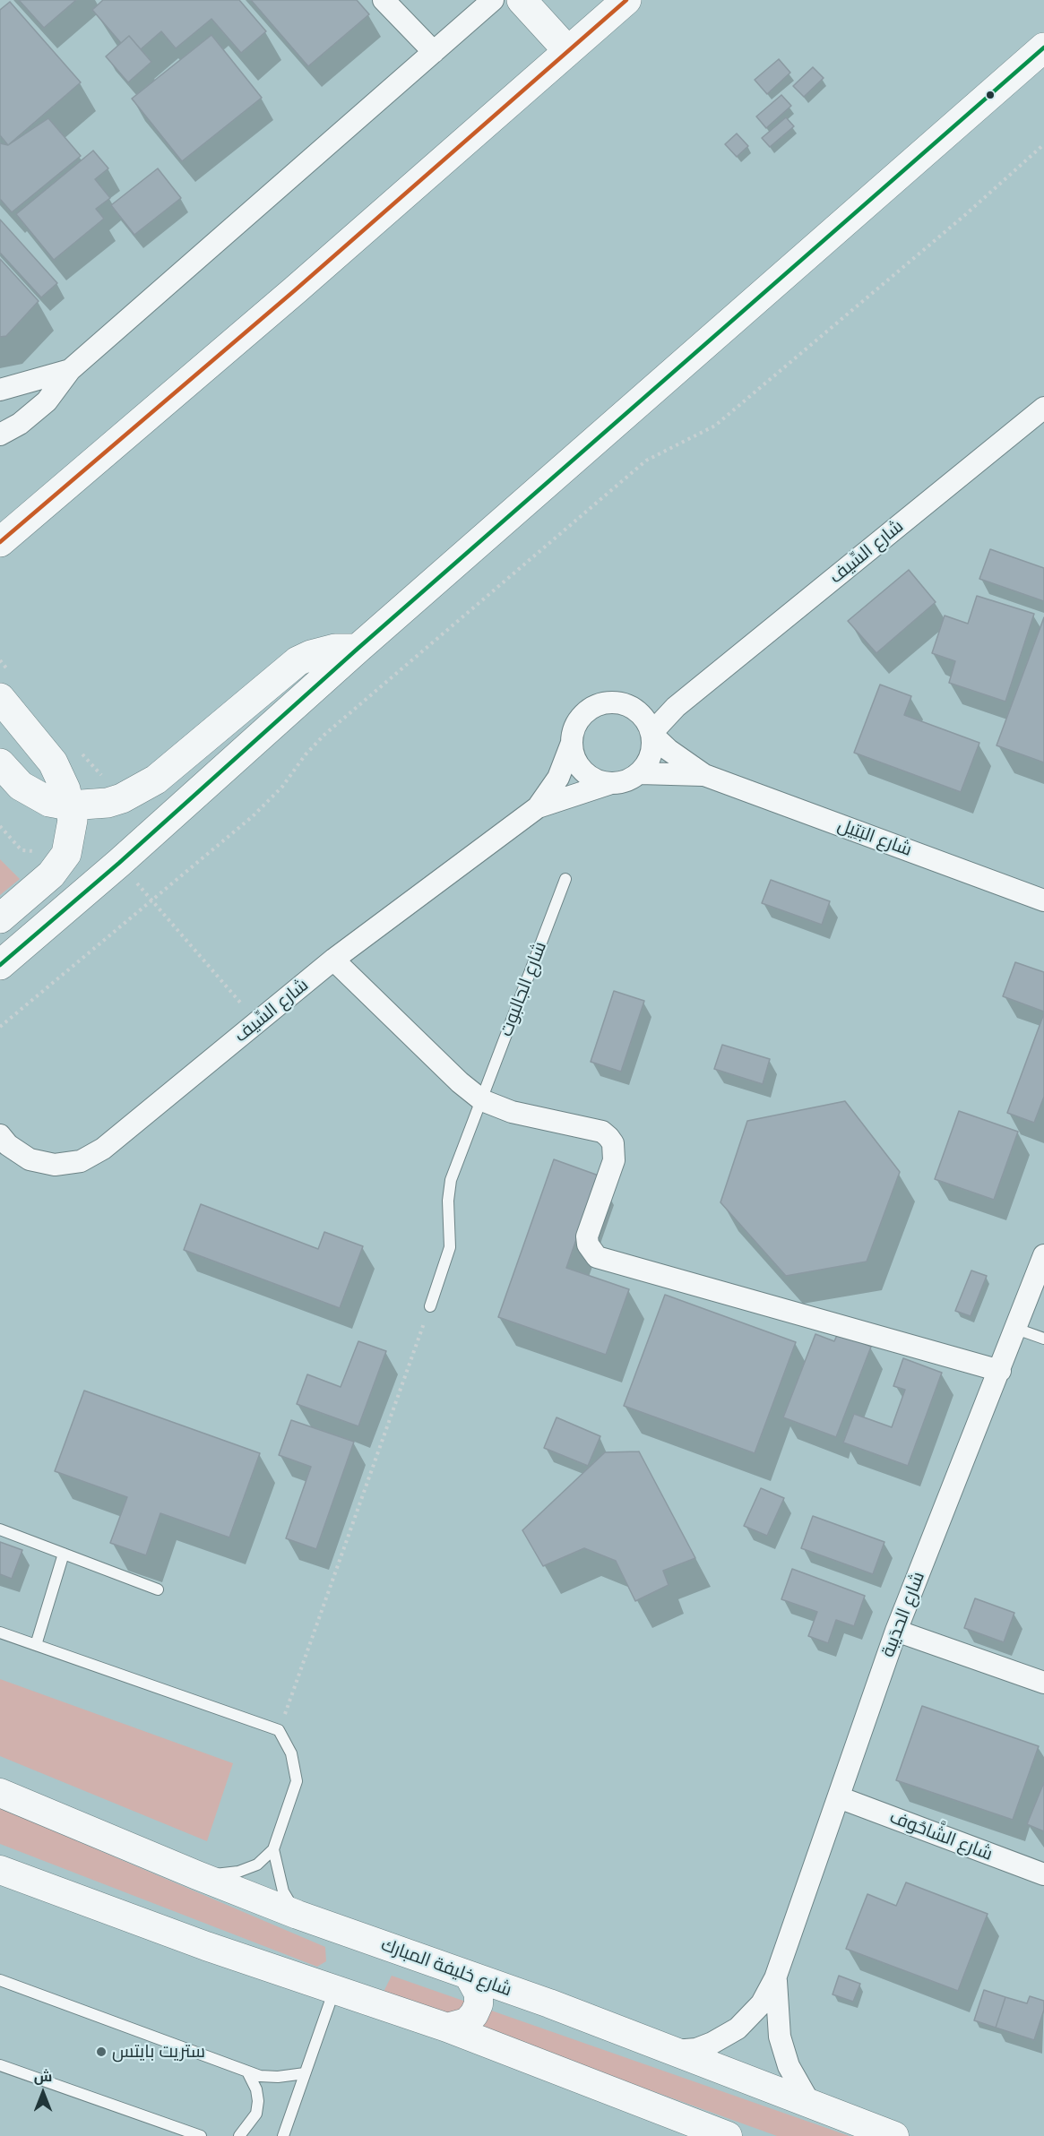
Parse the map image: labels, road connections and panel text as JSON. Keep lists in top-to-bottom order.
{
  "streets": {
    "street": [
      "شارع السِّيف",
      "شارع البَتِيل",
      "شارع الحدَيبة",
      "شارع الشَّاحُوف",
      "شارع خليفة المبارك"
    ],
    "lane": ["شارع الجالبوت"]
  },
  "crossings": [
    ["شارع السِّيف", "شارع البَتِيل"],
    ["شارع الحدَيبة", "شارع الشَّاحُوف"],
    ["شارع الحدَيبة", "شارع خليفة المبارك"]
  ],
  "places": ["ستريت بايتس"],
  "north": "top"
}
